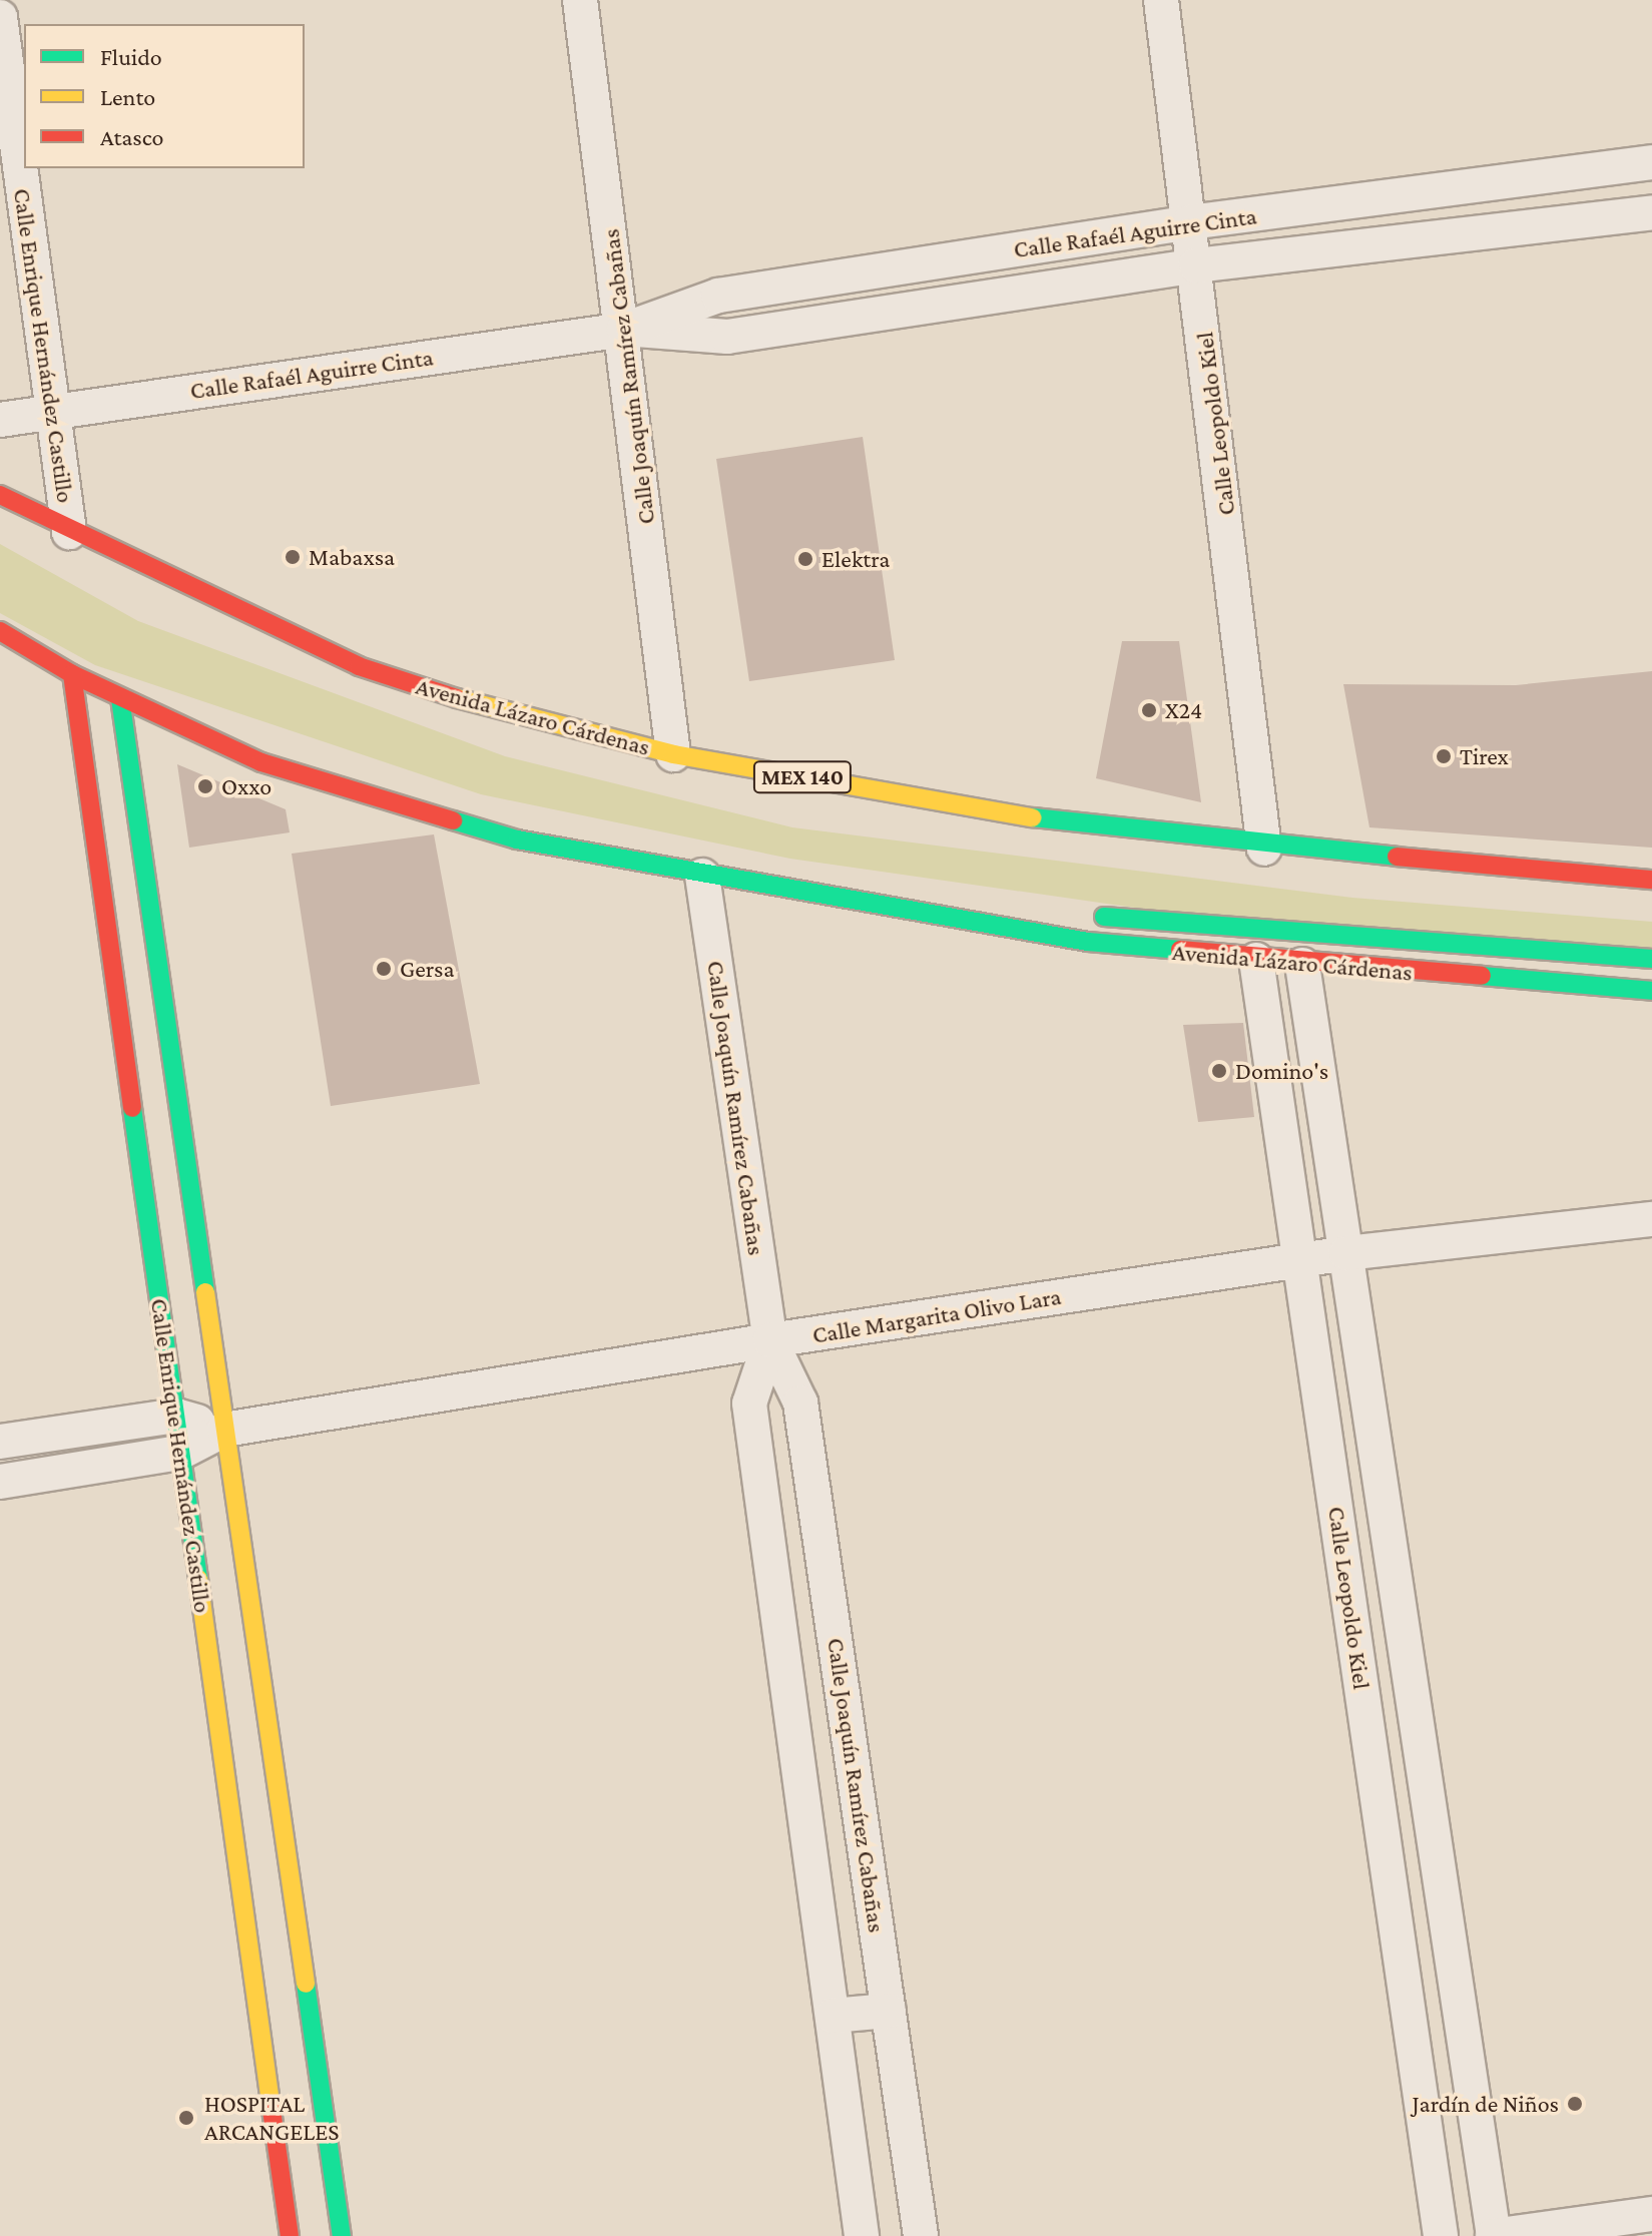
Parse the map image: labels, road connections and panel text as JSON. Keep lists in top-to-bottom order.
{
  "streets": {
    "main road": ["Calle Enrique Hernández Castillo", "Avenida Lázaro Cárdenas", "MEX 140"],
    "street": [
      "Calle Rafaél Aguirre Cinta",
      "Calle Joaquín Ramírez Cabañas",
      "Calle Leopoldo Kiel",
      "Calle Margarita Olivo Lara"
    ]
  },
  "crossings": [
    ["Calle Rafaél Aguirre Cinta", "Calle Enrique Hernández Castillo"],
    ["Calle Rafaél Aguirre Cinta", "Calle Joaquín Ramírez Cabañas"],
    ["Calle Rafaél Aguirre Cinta", "Calle Leopoldo Kiel"],
    ["Calle Enrique Hernández Castillo", "Avenida Lázaro Cárdenas"],
    ["Calle Enrique Hernández Castillo", "Calle Margarita Olivo Lara"],
    ["Calle Joaquín Ramírez Cabañas", "Avenida Lázaro Cárdenas"],
    ["Calle Joaquín Ramírez Cabañas", "Calle Margarita Olivo Lara"],
    ["Calle Leopoldo Kiel", "Avenida Lázaro Cárdenas"],
    ["Calle Leopoldo Kiel", "Calle Margarita Olivo Lara"]
  ],
  "places": [
    "Mabaxsa",
    "Elektra",
    "X24",
    "Tirex",
    "Oxxo",
    "Gersa",
    "Domino's",
    "Jardín de Niños",
    "HOSPITAL ARCANGELES"
  ],
  "legend": ["Fluido", "Lento", "Atasco"]
}
